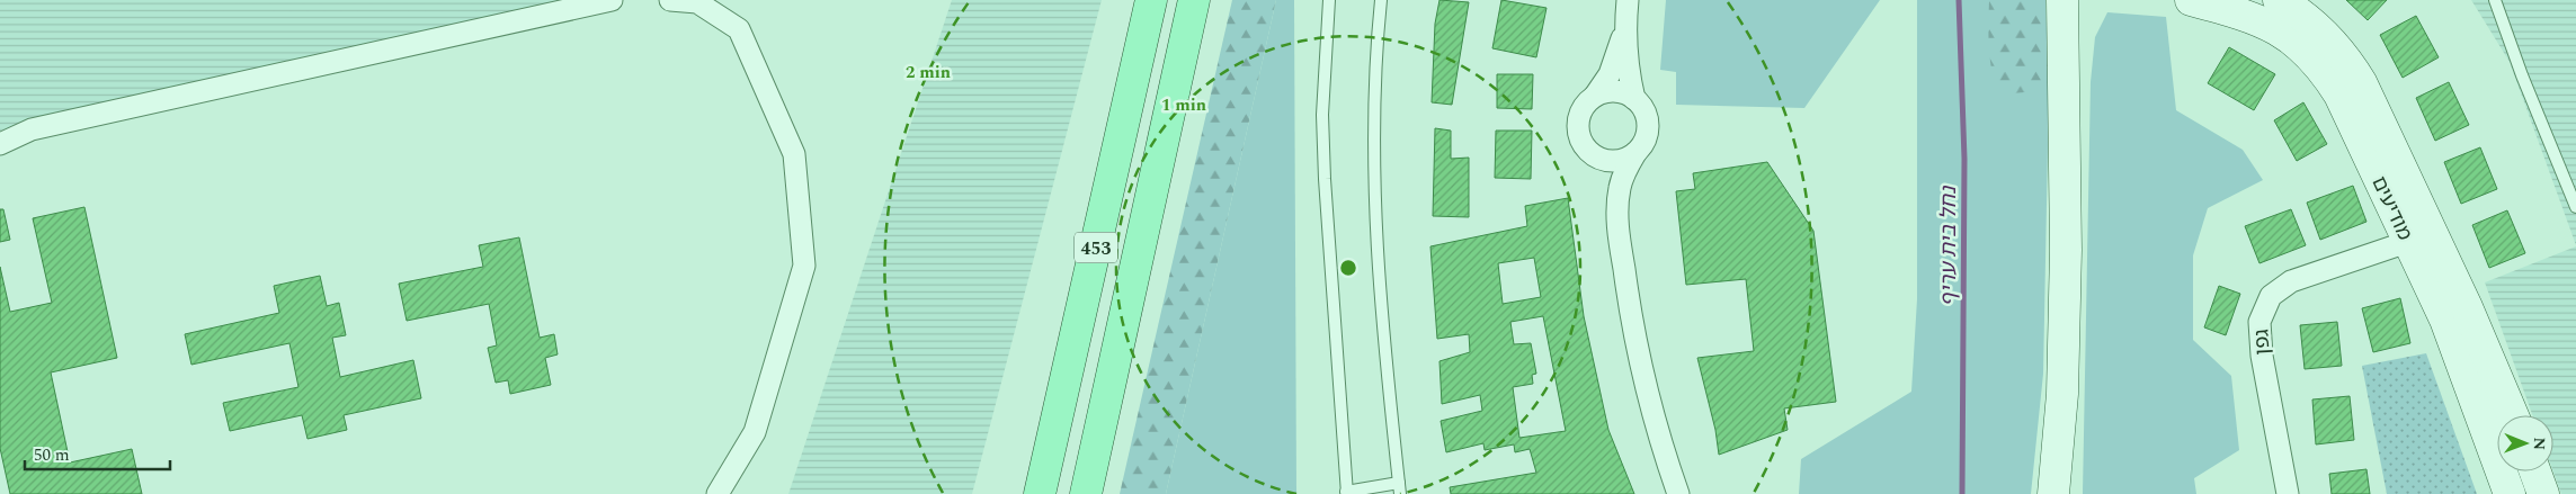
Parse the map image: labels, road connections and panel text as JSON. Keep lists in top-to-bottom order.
{
  "streets": {
    "main road": ["453"],
    "street": ["מודיעים", "גפן"]
  },
  "crossings": [
    ["מודיעים", "גפן"]
  ],
  "water": ["נחל בית עריף"],
  "scale_bar": "50 m",
  "north": "right",
  "rings": ["2 min", "1 min"]
}
